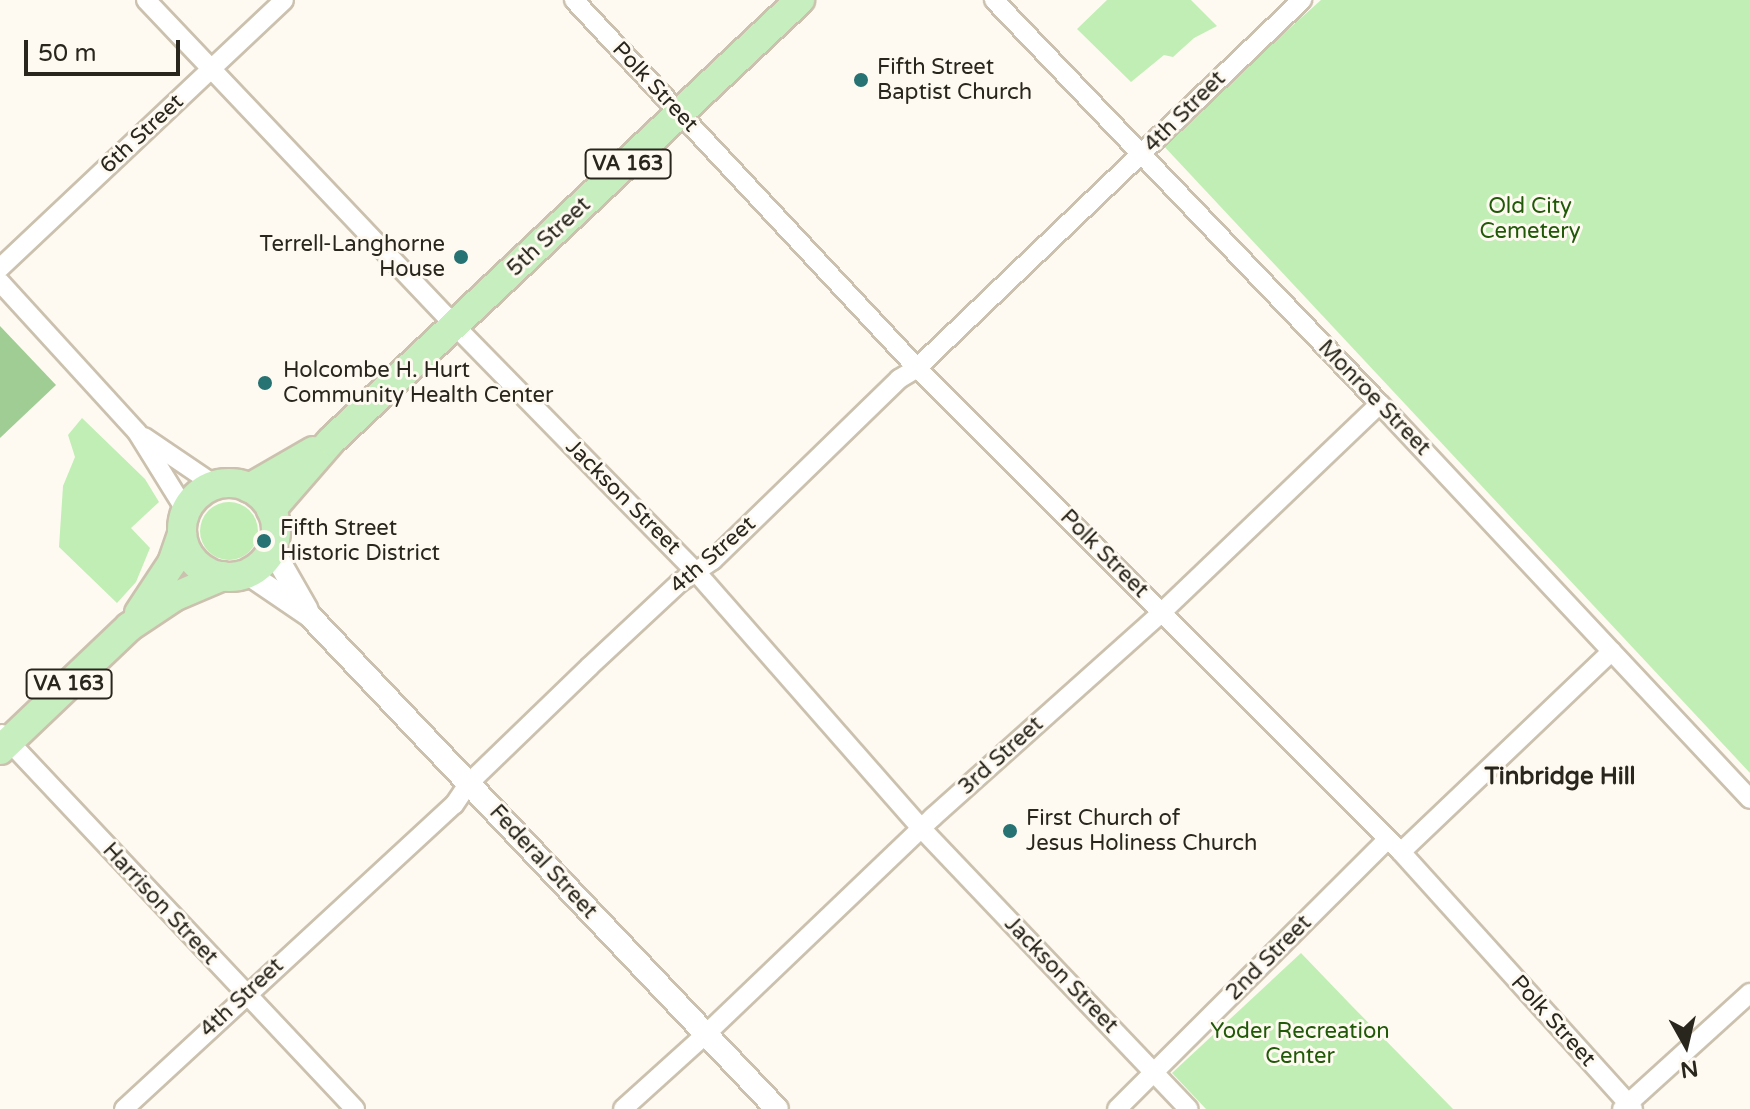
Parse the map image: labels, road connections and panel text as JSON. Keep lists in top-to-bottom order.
{
  "streets": {
    "main road": ["VA 163", "5th Street"],
    "street": [
      "Polk Street",
      "4th Street",
      "6th Street",
      "Monroe Street",
      "Jackson Street",
      "3rd Street",
      "Federal Street",
      "Harrison Street",
      "2nd Street"
    ]
  },
  "crossings": [
    ["Polk Street", "4th Street"],
    ["Polk Street", "5th Street"],
    ["Polk Street", "3rd Street"],
    ["Polk Street", "2nd Street"],
    ["4th Street", "Monroe Street"],
    ["4th Street", "Jackson Street"],
    ["4th Street", "Federal Street"],
    ["4th Street", "Harrison Street"],
    ["6th Street", "Jackson Street"],
    ["VA 163", "5th Street"],
    ["VA 163", "Federal Street"],
    ["VA 163", "Harrison Street"],
    ["5th Street", "Jackson Street"],
    ["5th Street", "Federal Street"],
    ["Monroe Street", "3rd Street"],
    ["Monroe Street", "2nd Street"],
    ["Jackson Street", "3rd Street"],
    ["Jackson Street", "2nd Street"],
    ["3rd Street", "Federal Street"]
  ],
  "districts": ["Tinbridge Hill"],
  "parks": ["Old City Cemetery", "Yoder Recreation Center"],
  "places": [
    "Fifth Street Baptist Church",
    "Terrell-Langhorne House",
    "Holcombe H. Hurt Community Health Center",
    "Fifth Street Historic District",
    "First Church of Jesus Holiness Church"
  ],
  "scale_bar": "50 m",
  "north": "bottom"
}
